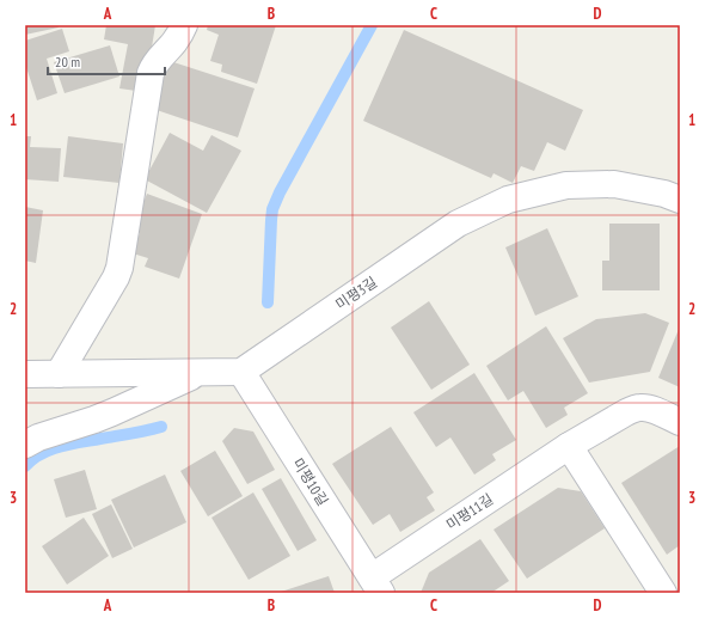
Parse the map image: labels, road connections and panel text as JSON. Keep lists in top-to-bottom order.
{
  "streets": {
    "street": ["미평3길", "미평10길", "미평11길"]
  },
  "crossings": [
    ["미평3길", "미평10길"],
    ["미평10길", "미평11길"]
  ],
  "scale_bar": "20 m",
  "grid": {
    "columns": [
      "A",
      "B",
      "C",
      "D"
    ],
    "rows": ["1", "2", "3"]
  }
}
